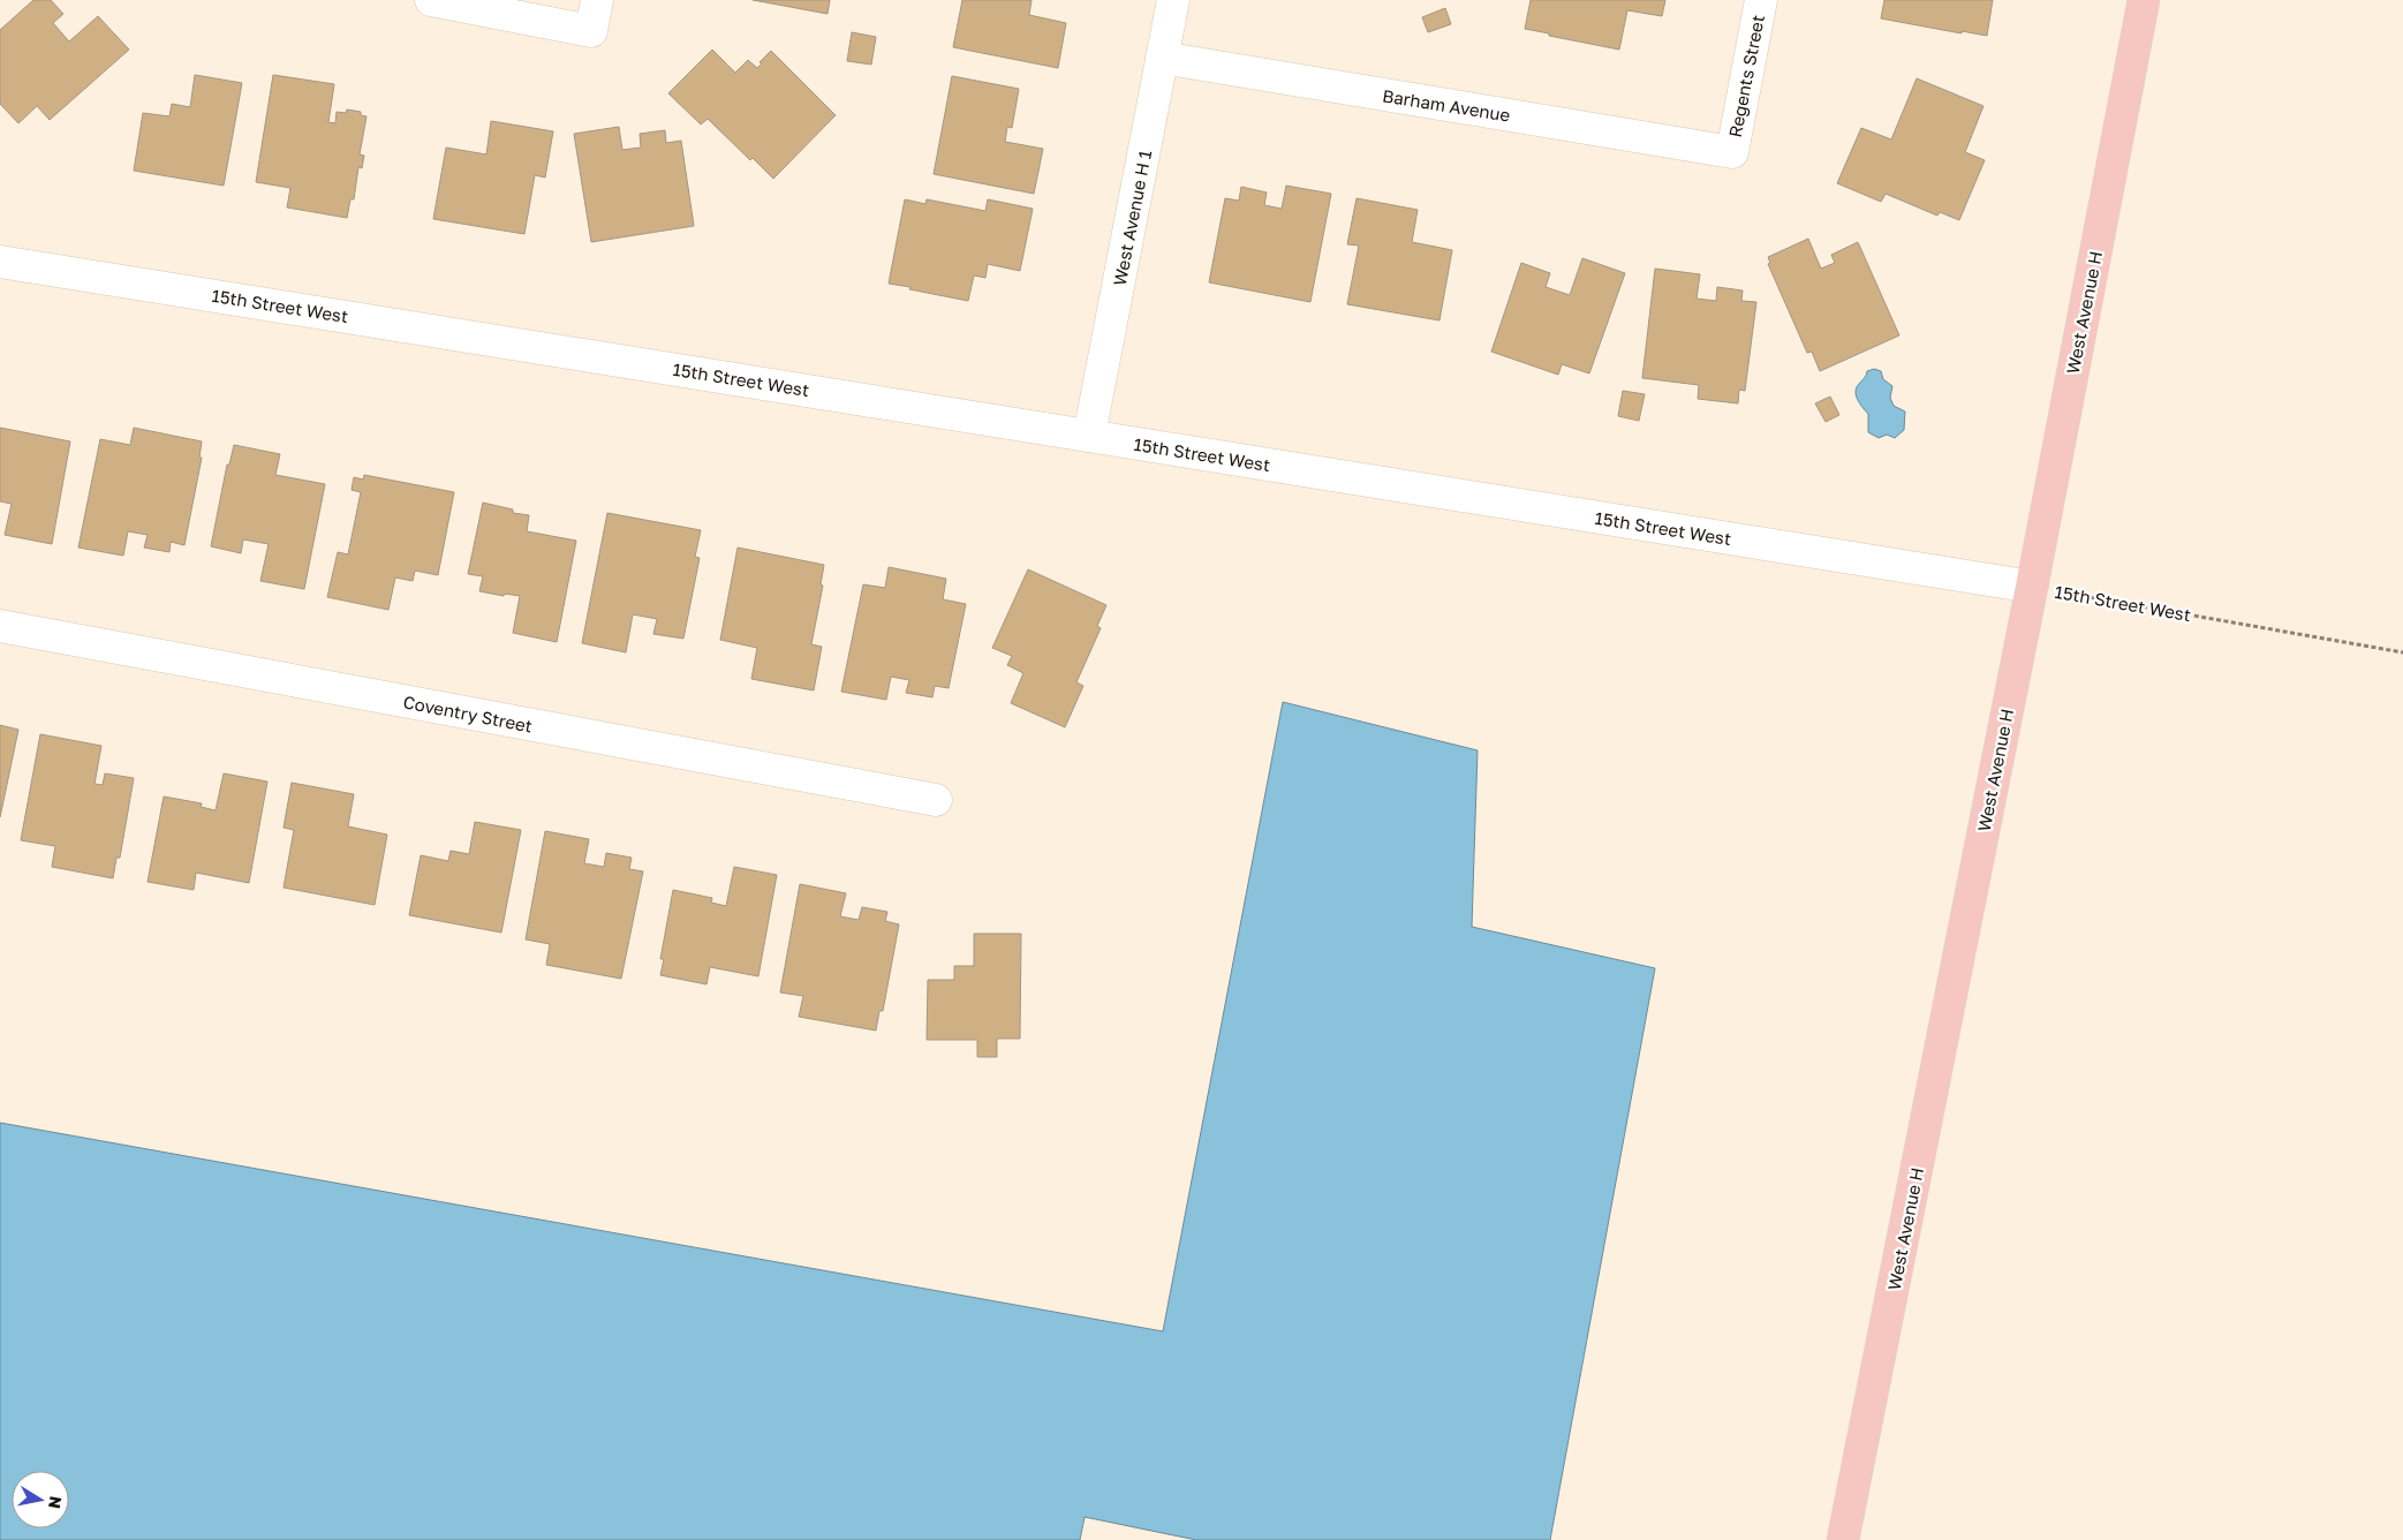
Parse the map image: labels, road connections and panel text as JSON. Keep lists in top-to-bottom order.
{
  "streets": {
    "main road": ["West Avenue H"],
    "street": [
      "Regents Street",
      "Barham Avenue",
      "West Avenue H 1",
      "15th Street West",
      "Coventry Street"
    ]
  },
  "crossings": [
    ["Regents Street", "Barham Avenue"],
    ["Barham Avenue", "West Avenue H 1"],
    ["West Avenue H 1", "15th Street West"],
    ["15th Street West", "West Avenue H"]
  ],
  "north": "right"
}
